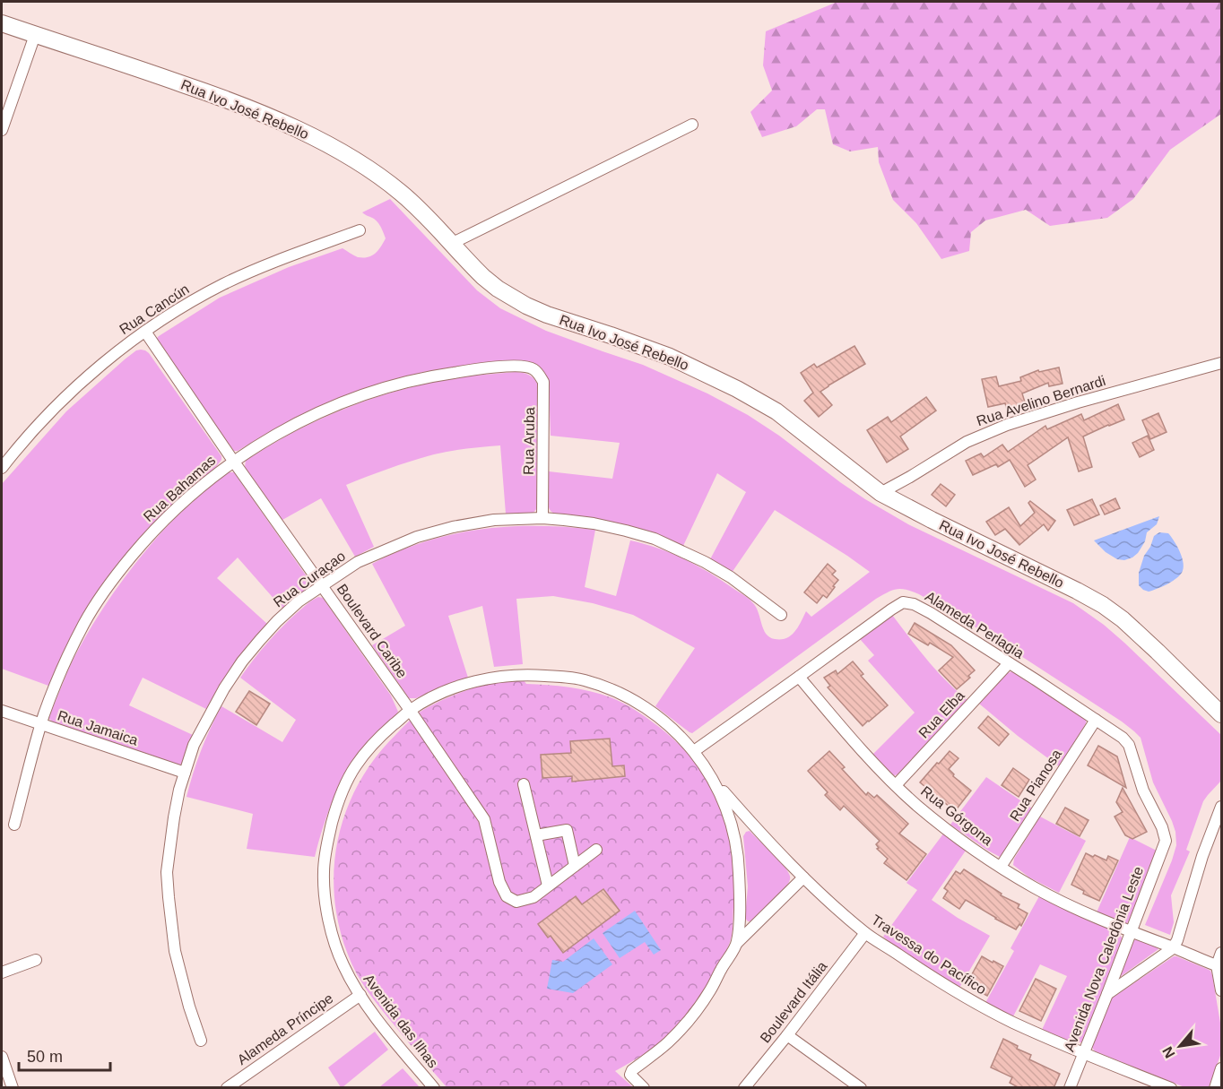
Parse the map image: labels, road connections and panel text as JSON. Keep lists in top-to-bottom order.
{
  "streets": {
    "street": [
      "Rua Ivo José Rebello",
      "Rua Cancún",
      "Rua Avelino Bernardi",
      "Rua Aruba",
      "Rua Bahamas",
      "Rua Curaçao",
      "Alameda Perlagia",
      "Boulevard Caribe",
      "Rua Elba",
      "Rua Jamaica",
      "Rua Pianosa",
      "Rua Górgona",
      "Travessa do Pacífico",
      "Avenida Nova Caledônia Leste",
      "Boulevard Itália",
      "Avenida das Ilhas",
      "Alameda Príncipe"
    ]
  },
  "crossings": [
    ["Rua Ivo José Rebello", "Rua Avelino Bernardi"],
    ["Rua Cancún", "Boulevard Caribe"],
    ["Rua Aruba", "Rua Bahamas"],
    ["Rua Aruba", "Rua Curaçao"],
    ["Rua Bahamas", "Boulevard Caribe"],
    ["Rua Bahamas", "Rua Jamaica"],
    ["Rua Curaçao", "Boulevard Caribe"],
    ["Rua Curaçao", "Rua Jamaica"],
    ["Alameda Perlagia", "Rua Elba"],
    ["Alameda Perlagia", "Rua Pianosa"],
    ["Alameda Perlagia", "Rua Górgona"],
    ["Alameda Perlagia", "Avenida Nova Caledônia Leste"],
    ["Alameda Perlagia", "Avenida das Ilhas"],
    ["Boulevard Caribe", "Avenida das Ilhas"],
    ["Rua Elba", "Rua Górgona"],
    ["Rua Pianosa", "Rua Górgona"],
    ["Rua Górgona", "Avenida Nova Caledônia Leste"],
    ["Travessa do Pacífico", "Avenida Nova Caledônia Leste"],
    ["Travessa do Pacífico", "Boulevard Itália"],
    ["Travessa do Pacífico", "Avenida das Ilhas"],
    ["Avenida das Ilhas", "Alameda Príncipe"]
  ],
  "scale_bar": "50 m",
  "north": "bottom left"
}
